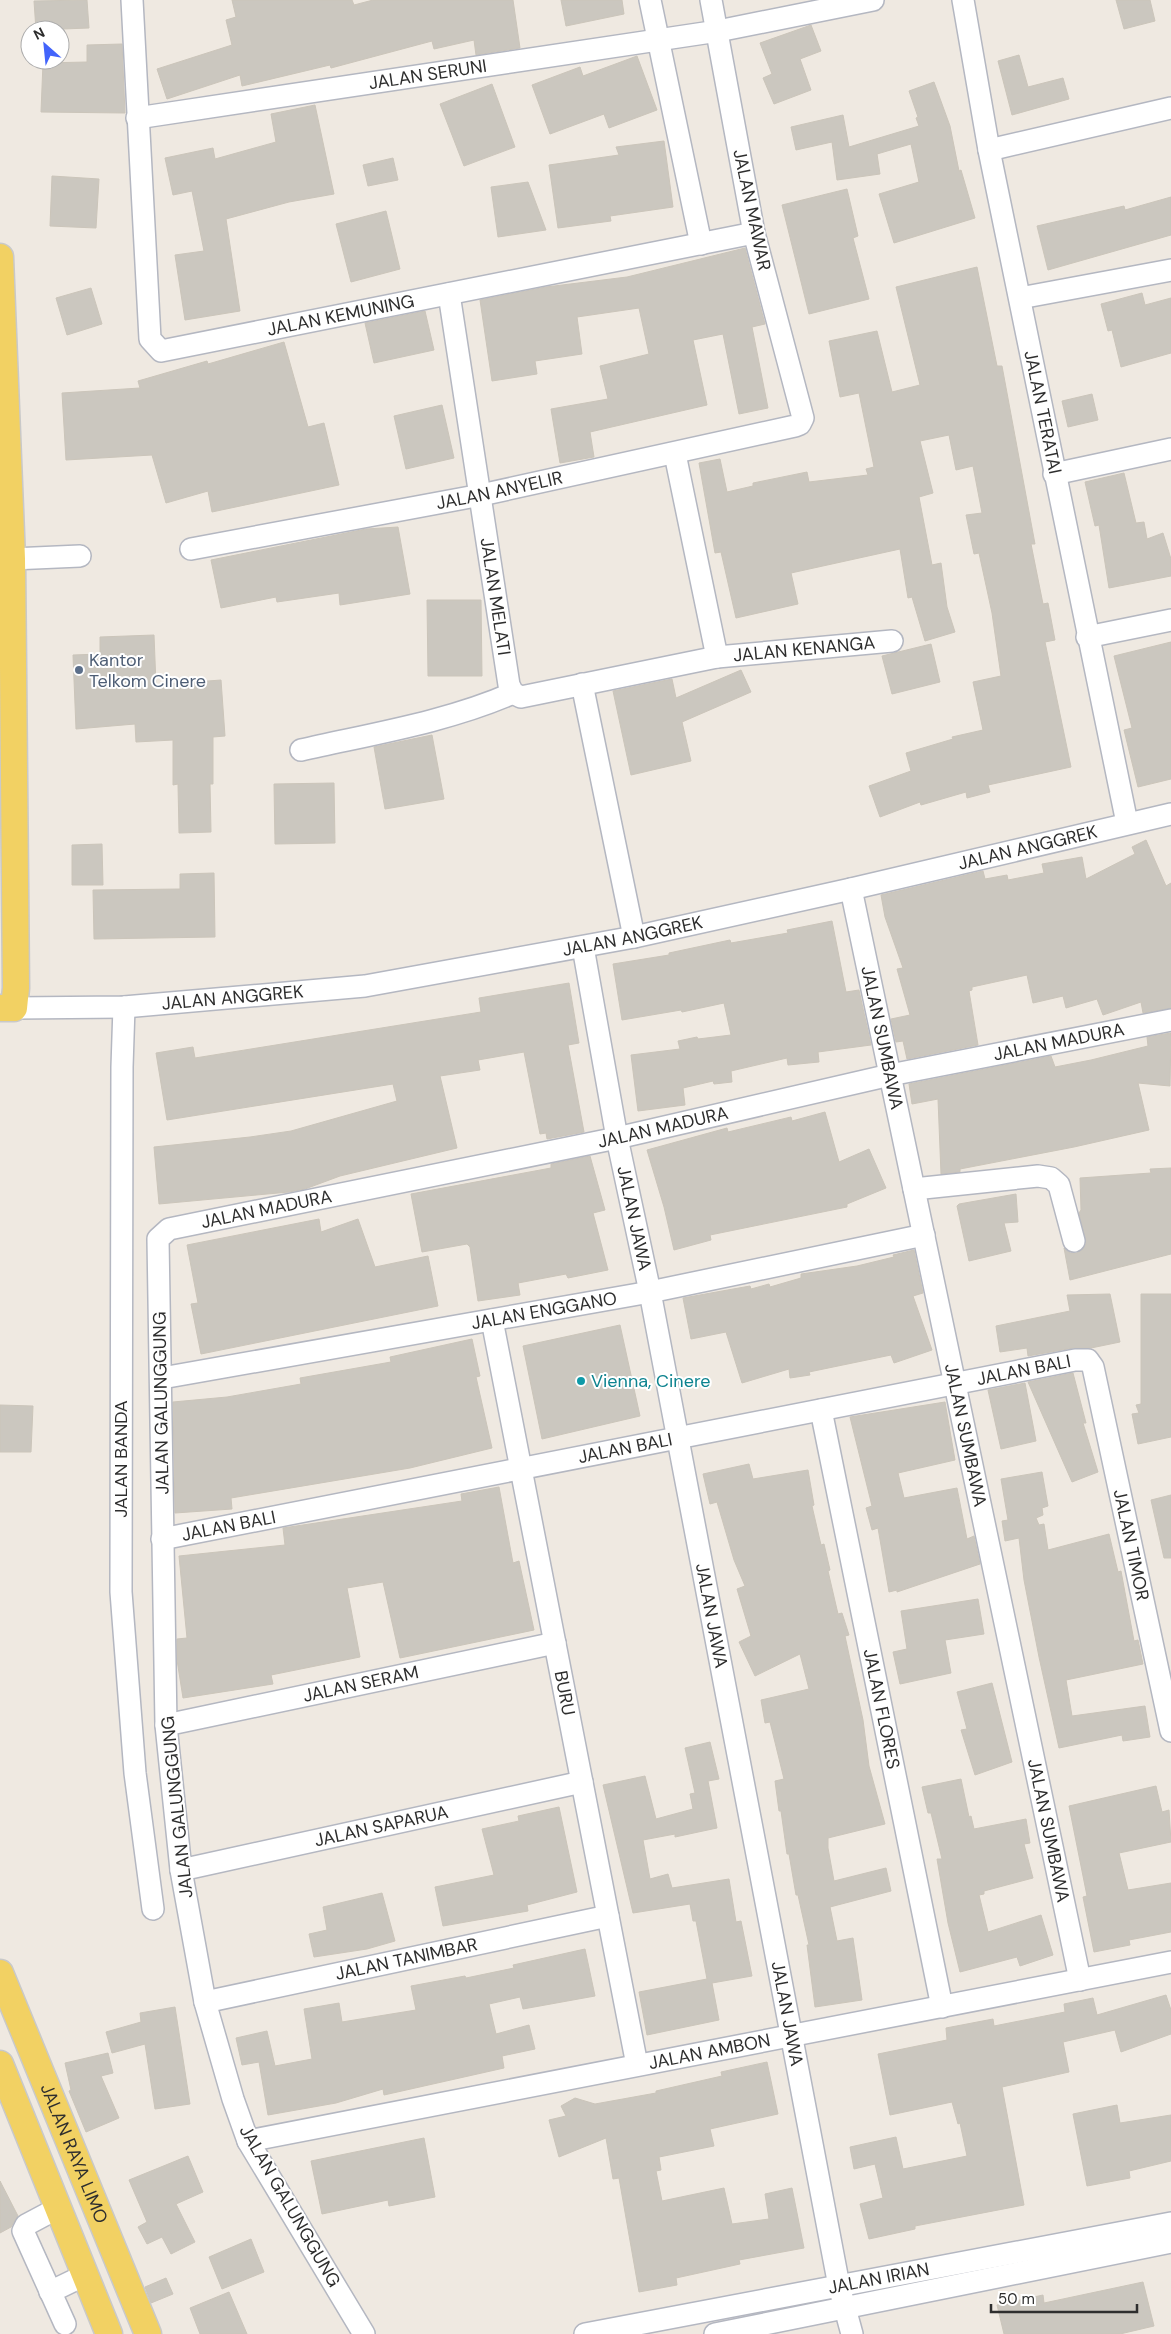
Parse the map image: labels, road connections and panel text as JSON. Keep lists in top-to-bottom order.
{
  "streets": {
    "main road": ["JALAN RAYA LIMO"],
    "street": [
      "JALAN SERUNI",
      "JALAN MAWAR",
      "JALAN KEMUNING",
      "JALAN TERATAI",
      "JALAN ANYELIR",
      "JALAN MELATI",
      "JALAN KENANGA",
      "JALAN ANGGREK",
      "JALAN SUMBAWA",
      "JALAN MADURA",
      "JALAN JAWA",
      "JALAN ENGGANO",
      "JALAN BALI",
      "JALAN GALUNGGUNG",
      "JALAN BANDA",
      "JALAN TIMOR",
      "JALAN SERAM",
      "BURU",
      "JALAN FLORES",
      "JALAN SAPARUA",
      "JALAN TANIMBAR",
      "JALAN AMBON",
      "JALAN IRIAN"
    ]
  },
  "crossings": [
    ["JALAN SERUNI", "JALAN MAWAR"],
    ["JALAN SERUNI", "JALAN KEMUNING"],
    ["JALAN MAWAR", "JALAN KEMUNING"],
    ["JALAN MAWAR", "JALAN ANYELIR"],
    ["JALAN KEMUNING", "JALAN MELATI"],
    ["JALAN TERATAI", "JALAN ANGGREK"],
    ["JALAN ANYELIR", "JALAN MELATI"],
    ["JALAN ANGGREK", "JALAN SUMBAWA"],
    ["JALAN ANGGREK", "JALAN JAWA"],
    ["JALAN ANGGREK", "JALAN BANDA"],
    ["JALAN SUMBAWA", "JALAN MADURA"],
    ["JALAN SUMBAWA", "JALAN ENGGANO"],
    ["JALAN SUMBAWA", "JALAN BALI"],
    ["JALAN SUMBAWA", "JALAN AMBON"],
    ["JALAN MADURA", "JALAN JAWA"],
    ["JALAN MADURA", "JALAN GALUNGGUNG"],
    ["JALAN JAWA", "JALAN ENGGANO"],
    ["JALAN JAWA", "JALAN BALI"],
    ["JALAN JAWA", "JALAN AMBON"],
    ["JALAN JAWA", "JALAN IRIAN"],
    ["JALAN ENGGANO", "JALAN GALUNGGUNG"],
    ["JALAN ENGGANO", "BURU"],
    ["JALAN BALI", "JALAN GALUNGGUNG"],
    ["JALAN BALI", "JALAN TIMOR"],
    ["JALAN BALI", "BURU"],
    ["JALAN BALI", "JALAN FLORES"],
    ["JALAN GALUNGGUNG", "JALAN SERAM"],
    ["JALAN GALUNGGUNG", "JALAN SAPARUA"],
    ["JALAN GALUNGGUNG", "JALAN TANIMBAR"],
    ["JALAN GALUNGGUNG", "JALAN AMBON"],
    ["JALAN SERAM", "BURU"],
    ["BURU", "JALAN SAPARUA"],
    ["BURU", "JALAN TANIMBAR"],
    ["BURU", "JALAN AMBON"],
    ["JALAN FLORES", "JALAN AMBON"]
  ],
  "places": ["Kantor Telkom Cinere", "Vienna, Cinere"],
  "scale_bar": "50 m",
  "north": "top left"
}
